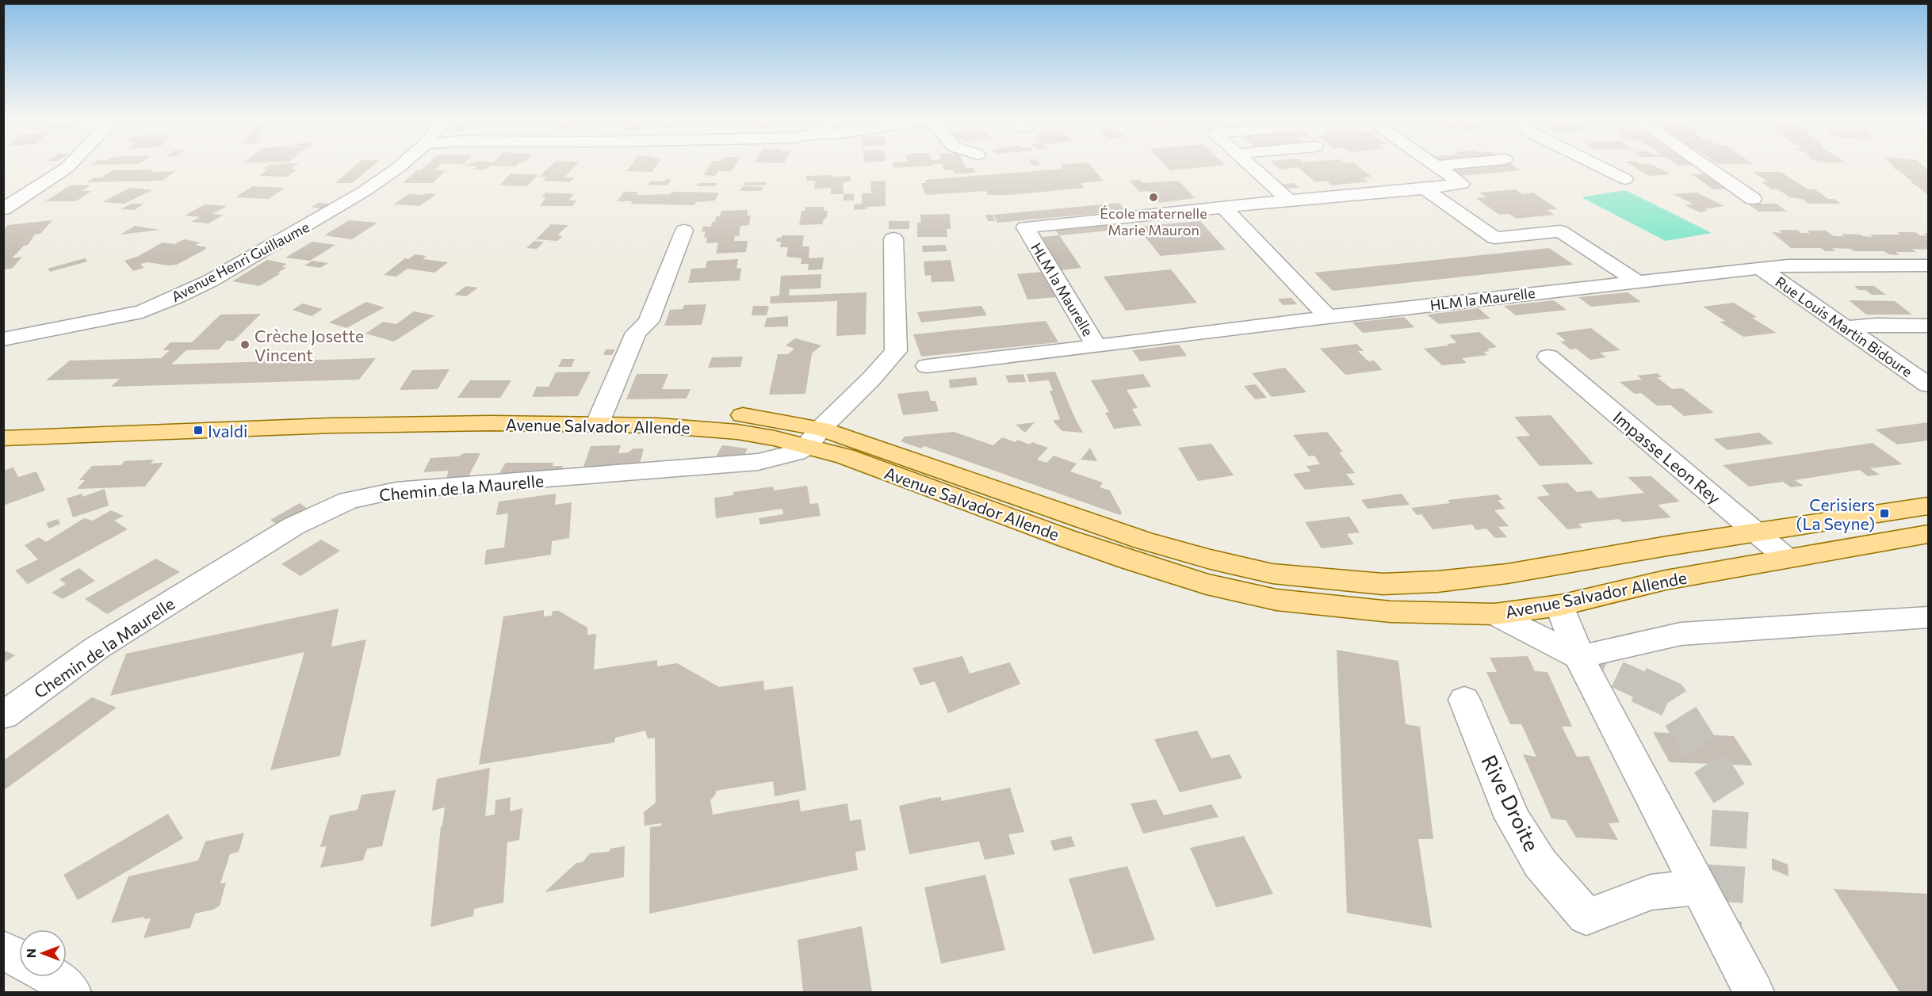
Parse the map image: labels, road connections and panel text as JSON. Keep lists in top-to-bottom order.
{
  "streets": {
    "main road": ["Avenue Salvador Allende"],
    "street": [
      "Avenue Henri Guillaume",
      "HLM la Maurelle",
      "Rue Louis Martin Bidoure",
      "Impasse Leon Rey",
      "Chemin de la Maurelle",
      "Rive Droite"
    ]
  },
  "crossings": [
    ["HLM la Maurelle", "Rue Louis Martin Bidoure"],
    ["Avenue Salvador Allende", "Impasse Leon Rey"],
    ["Avenue Salvador Allende", "Chemin de la Maurelle"]
  ],
  "places": {
    "other": ["École maternelle Marie Mauron", "Crèche Josette Vincent"],
    "transit": ["Ivaldi", "Cerisiers (La Seyne)"]
  },
  "north": "left"
}
